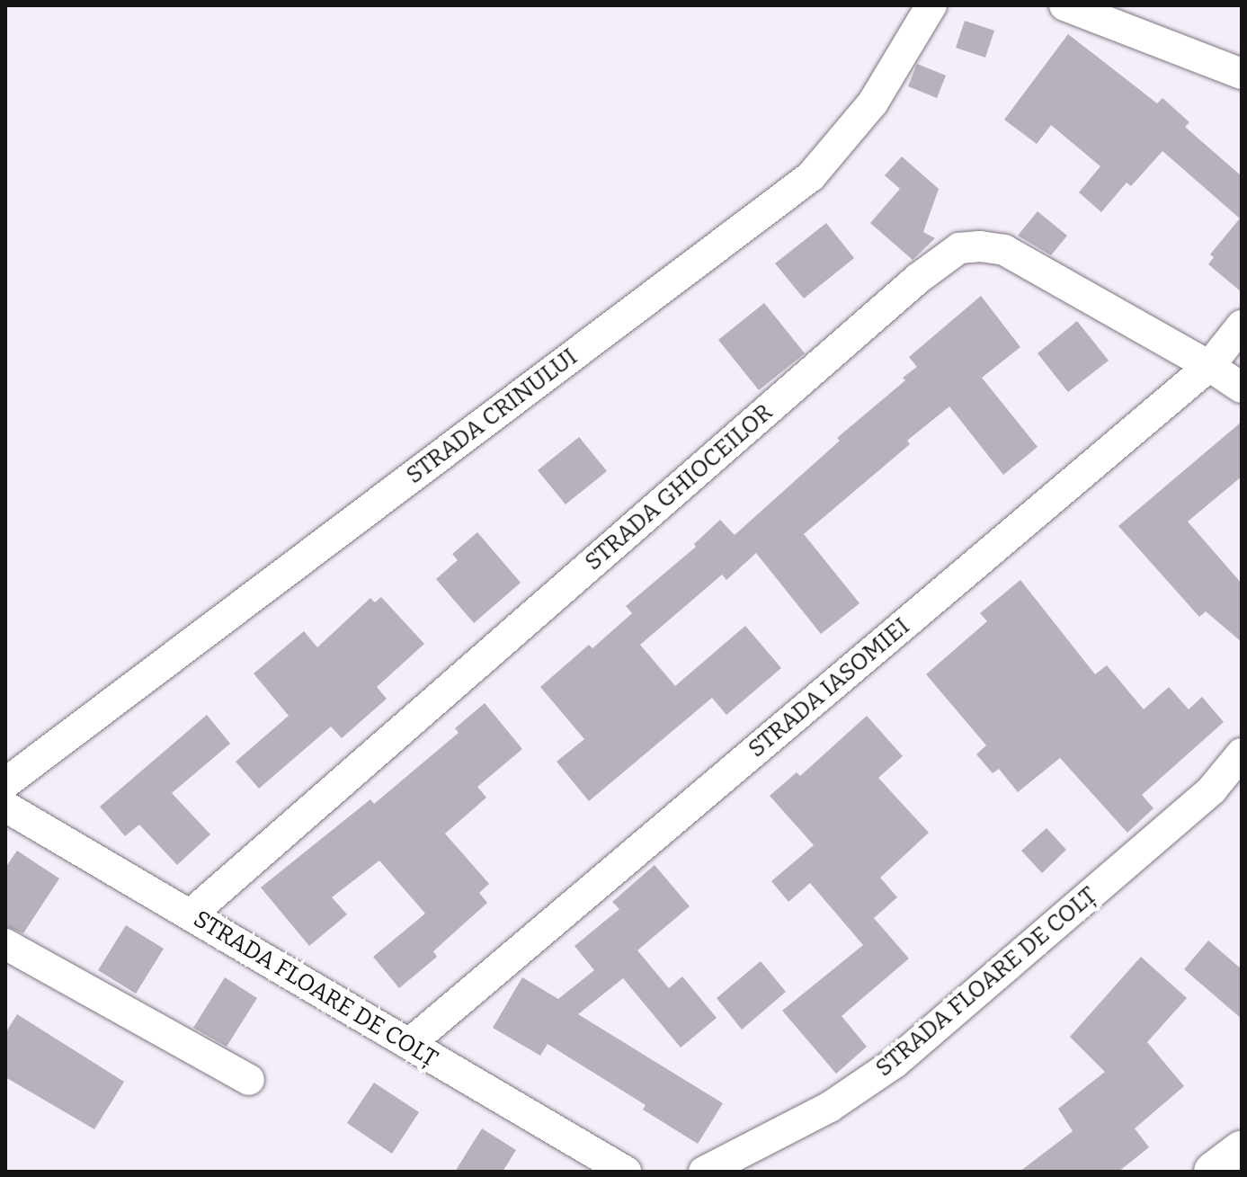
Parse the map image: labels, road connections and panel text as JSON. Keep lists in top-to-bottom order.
{
  "streets": {
    "street": [
      "STRADA CRINULUI",
      "STRADA GHIOCEILOR",
      "STRADA IASOMIEI",
      "STRADA FLOARE DE COLȚ"
    ]
  },
  "crossings": [
    ["STRADA GHIOCEILOR", "STRADA IASOMIEI"],
    ["STRADA GHIOCEILOR", "STRADA FLOARE DE COLȚ"],
    ["STRADA IASOMIEI", "STRADA FLOARE DE COLȚ"]
  ]
}
